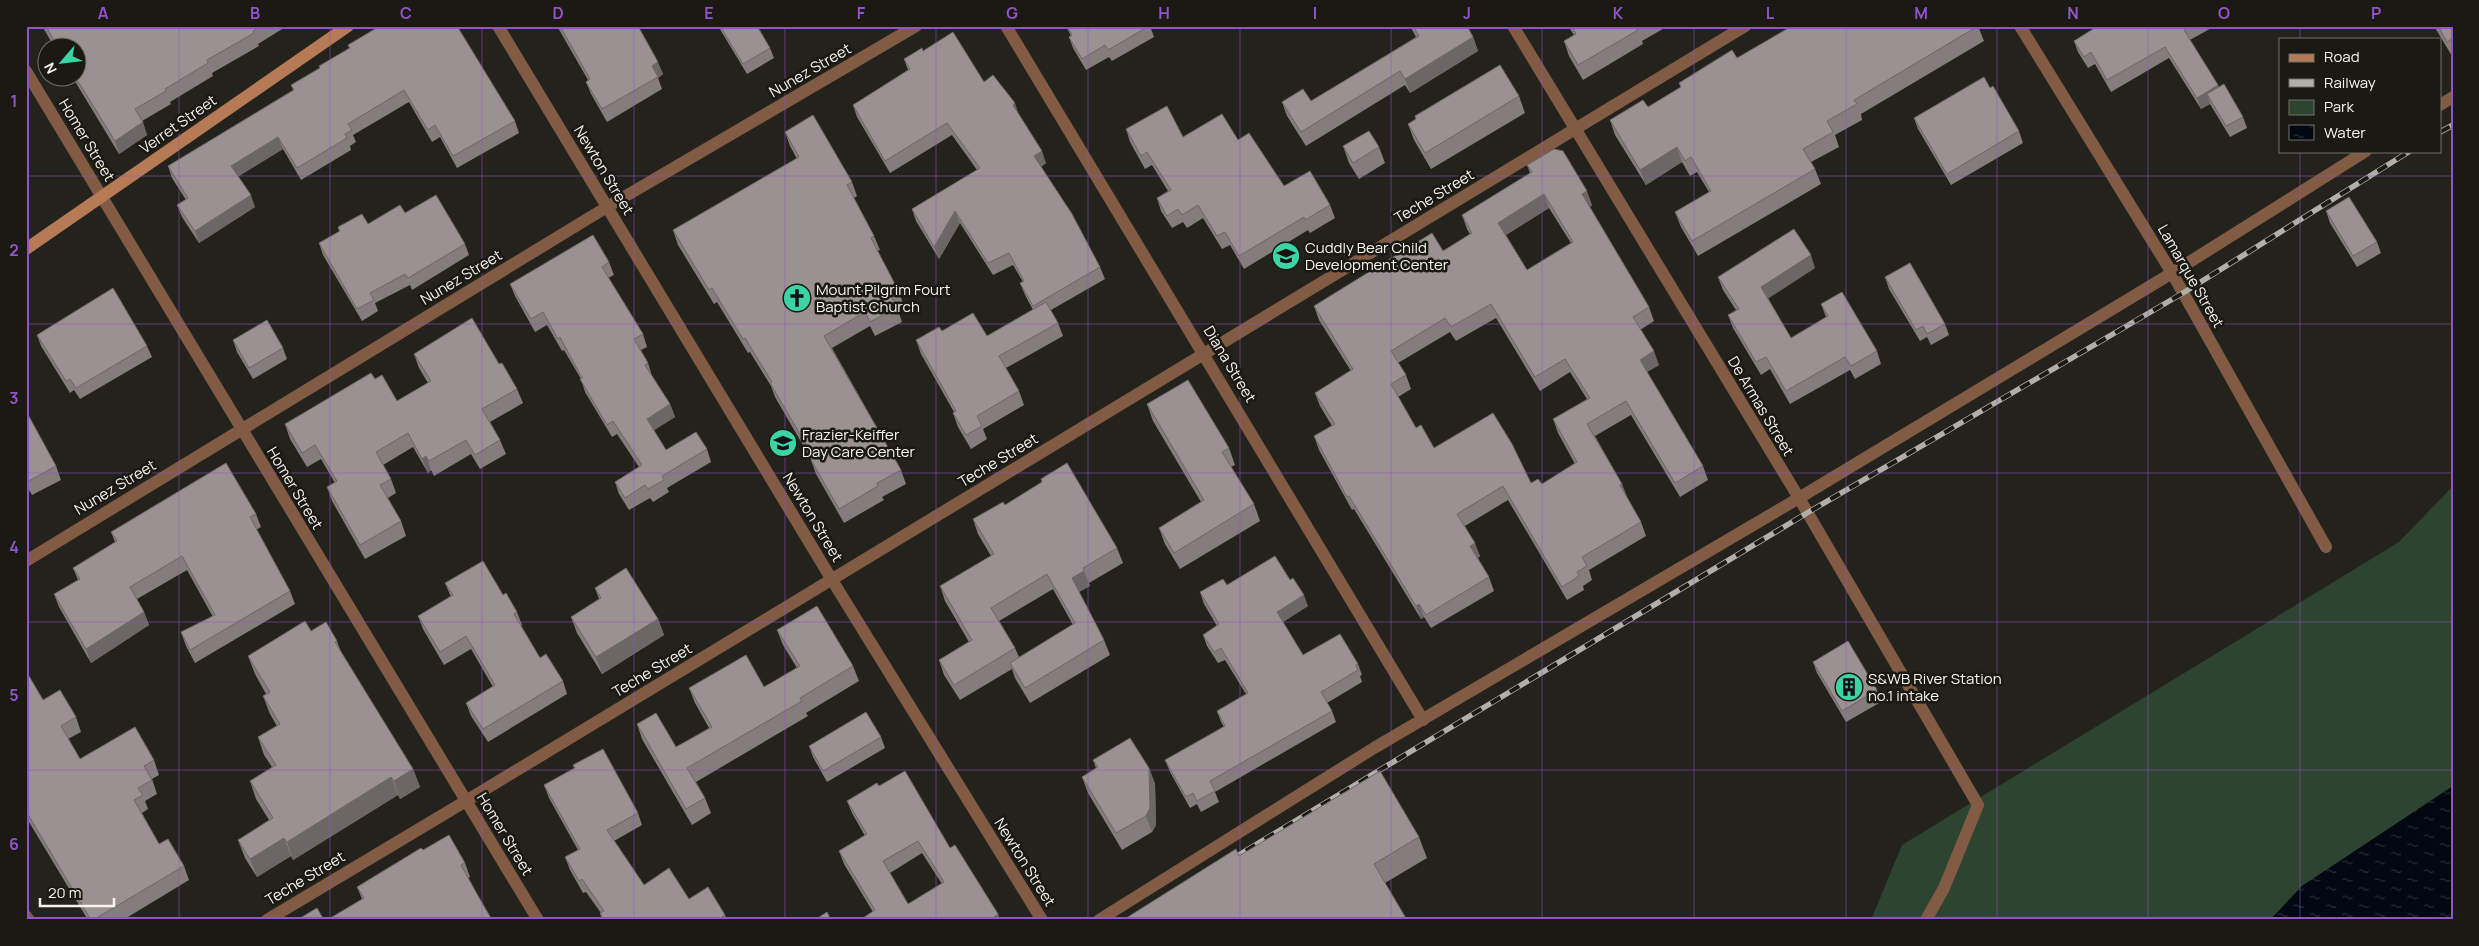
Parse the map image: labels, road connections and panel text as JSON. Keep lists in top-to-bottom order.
{
  "streets": {
    "street": [
      "Nunez Street",
      "Verret Street",
      "Homer Street",
      "Newton Street",
      "Teche Street",
      "Lamarque Street",
      "Diana Street",
      "De Armas Street"
    ]
  },
  "crossings": [
    ["Nunez Street", "Homer Street"],
    ["Nunez Street", "Newton Street"],
    ["Verret Street", "Homer Street"],
    ["Homer Street", "Teche Street"],
    ["Newton Street", "Teche Street"],
    ["Teche Street", "Diana Street"],
    ["Teche Street", "De Armas Street"]
  ],
  "places": {
    "school or university": ["Cuddly Bear Child Development Center", "Frazier-Keiffer Day Care Center"],
    "church": ["Mount Pilgrim Fourt Baptist Church"],
    "building": ["S&WB River Station no.1 intake"]
  },
  "legend": [
    "Road",
    "Railway",
    "Park",
    "Water"
  ],
  "scale_bar": "20 m",
  "north": "bottom left",
  "grid": {
    "columns": [
      "A",
      "B",
      "C",
      "D",
      "E",
      "F",
      "G",
      "H",
      "I",
      "J",
      "K",
      "L",
      "M",
      "N",
      "O",
      "P"
    ],
    "rows": [
      "1",
      "2",
      "3",
      "4",
      "5",
      "6"
    ]
  }
}
